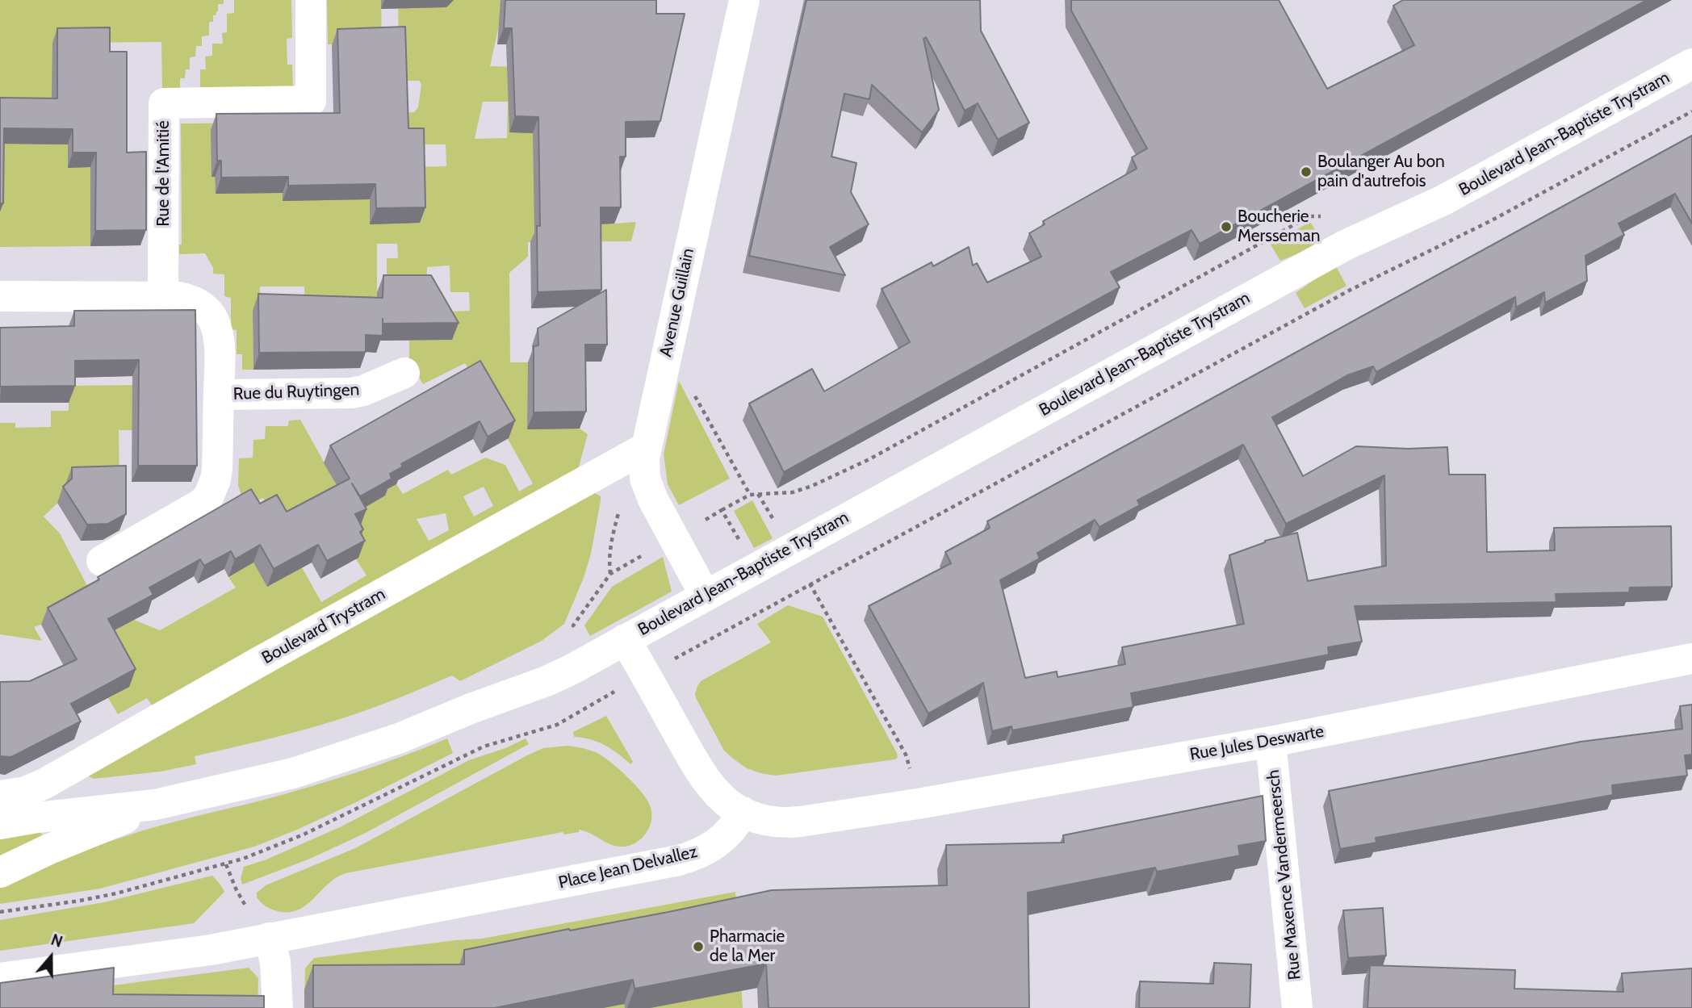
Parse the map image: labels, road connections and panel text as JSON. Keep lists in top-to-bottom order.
{
  "streets": {
    "street": [
      "Boulevard Jean-Baptiste Trystram",
      "Rue de l'Amitié",
      "Avenue Guillain",
      "Rue du Ruytingen",
      "Boulevard Trystram",
      "Rue Jules Deswarte",
      "Place Jean Delvallez",
      "Rue Maxence Vandermeersch"
    ]
  },
  "crossings": [
    ["Boulevard Jean-Baptiste Trystram", "Avenue Guillain"],
    ["Rue de l'Amitié", "Rue du Ruytingen"],
    ["Avenue Guillain", "Boulevard Trystram"],
    ["Rue Jules Deswarte", "Place Jean Delvallez"],
    ["Rue Jules Deswarte", "Rue Maxence Vandermeersch"]
  ],
  "places": ["Boulanger Au bon pain d'autrefois", "Boucherie Mersseman", "Pharmacie de la Mer"],
  "north": "top"
}
